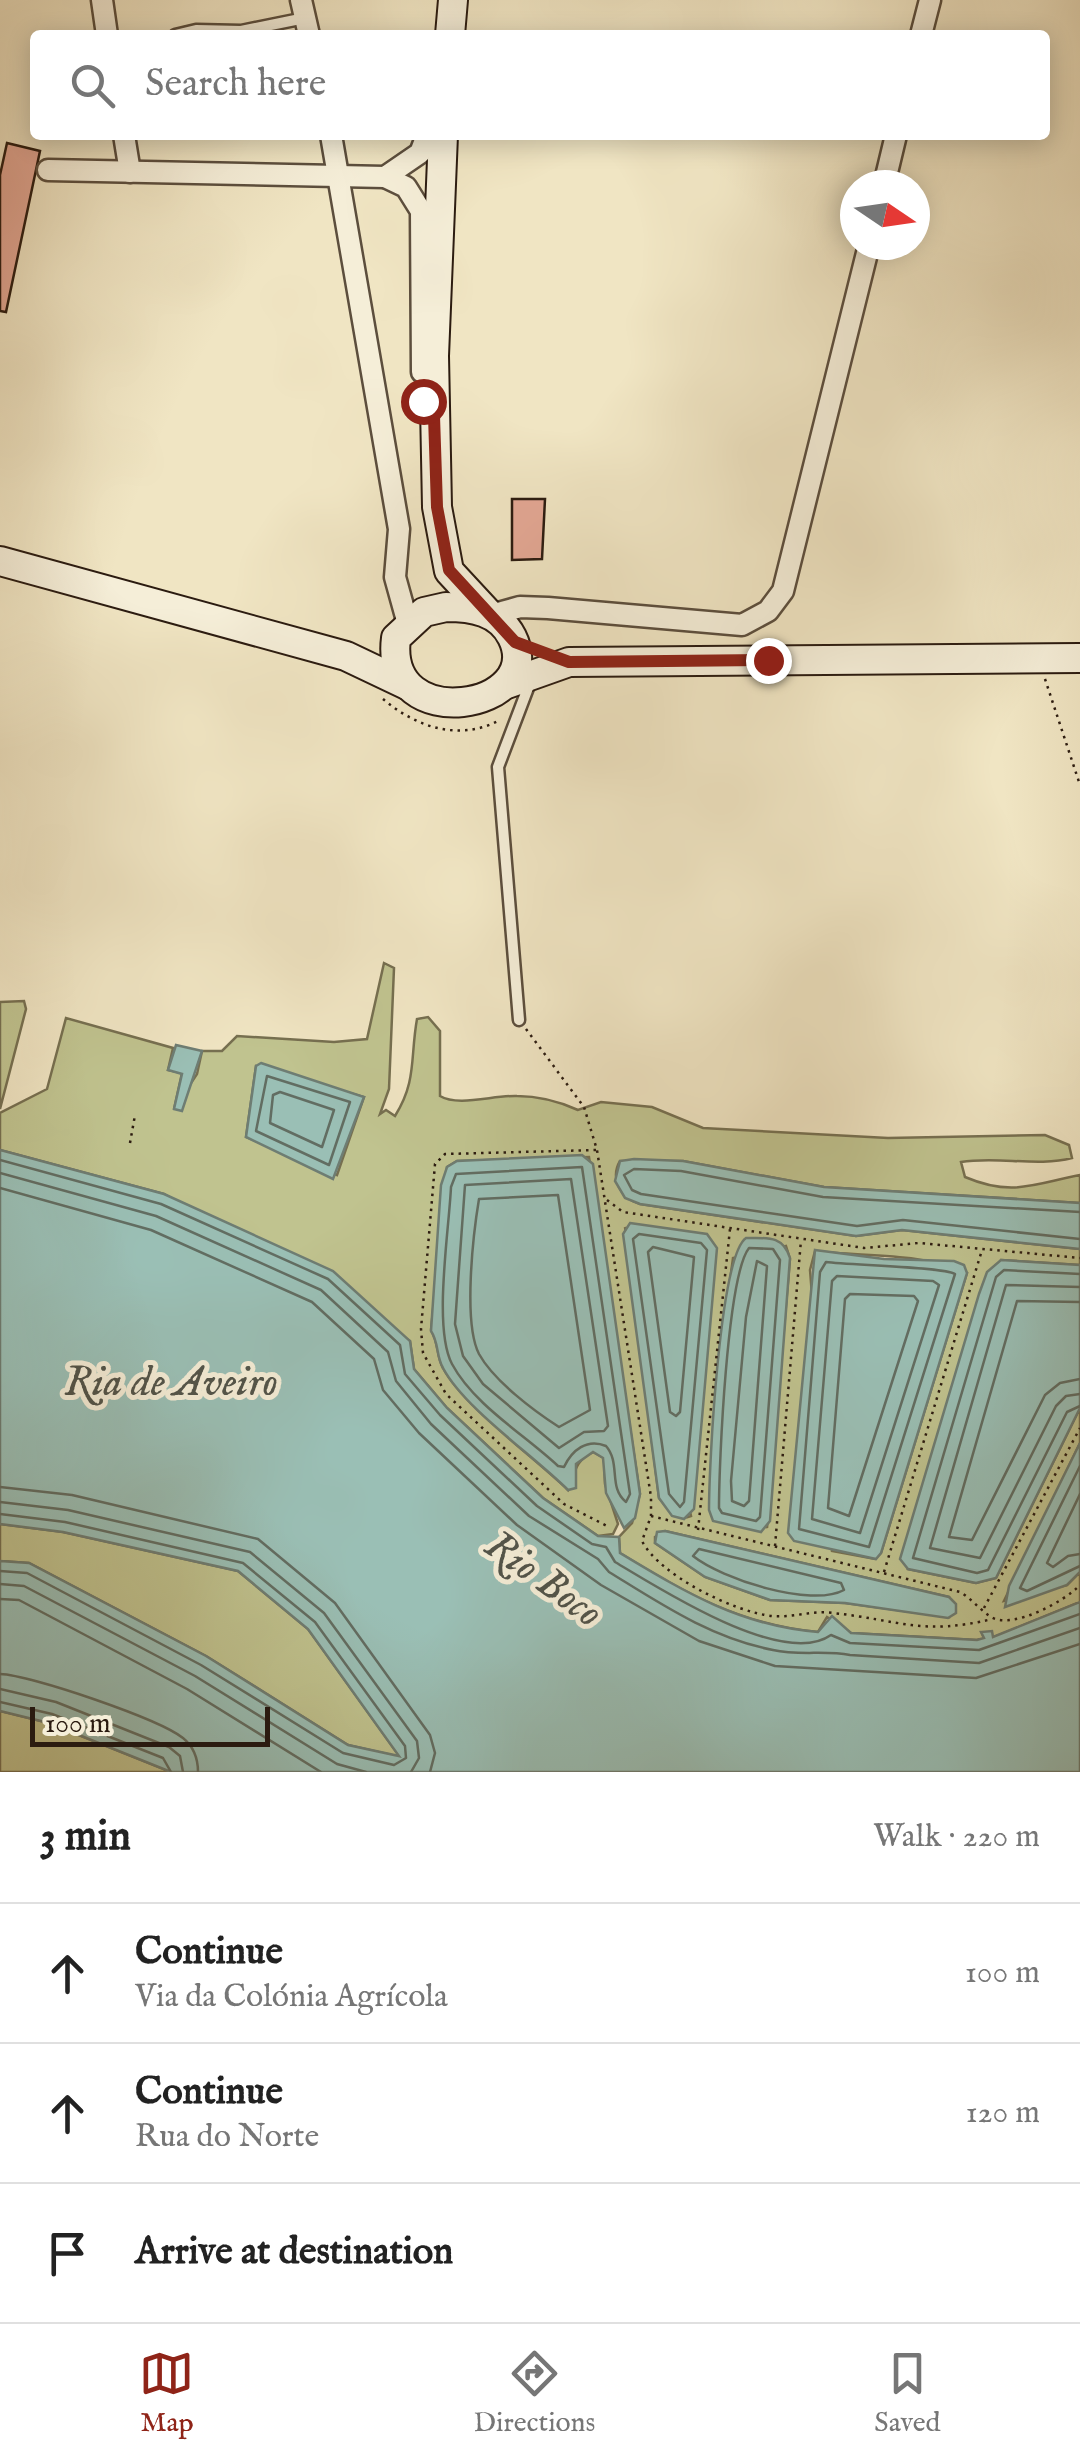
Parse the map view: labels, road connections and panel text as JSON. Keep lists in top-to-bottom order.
{
  "water": ["Ria de Aveiro", "Rio Boco"],
  "scale_bar": "100 m",
  "north": "right",
  "page": {
    "search": "Search here",
    "scale": "100 m",
    "heading": ["3 min", "Walk · 220 m"],
    "list": [
      ["Continue", "Via da Colónia Agrícola", "100 m"],
      ["Continue", "Rua do Norte", "120 m"],
      "Arrive at destination"
    ],
    "nav": ["Map", "Directions", "Saved"]
  }
}
